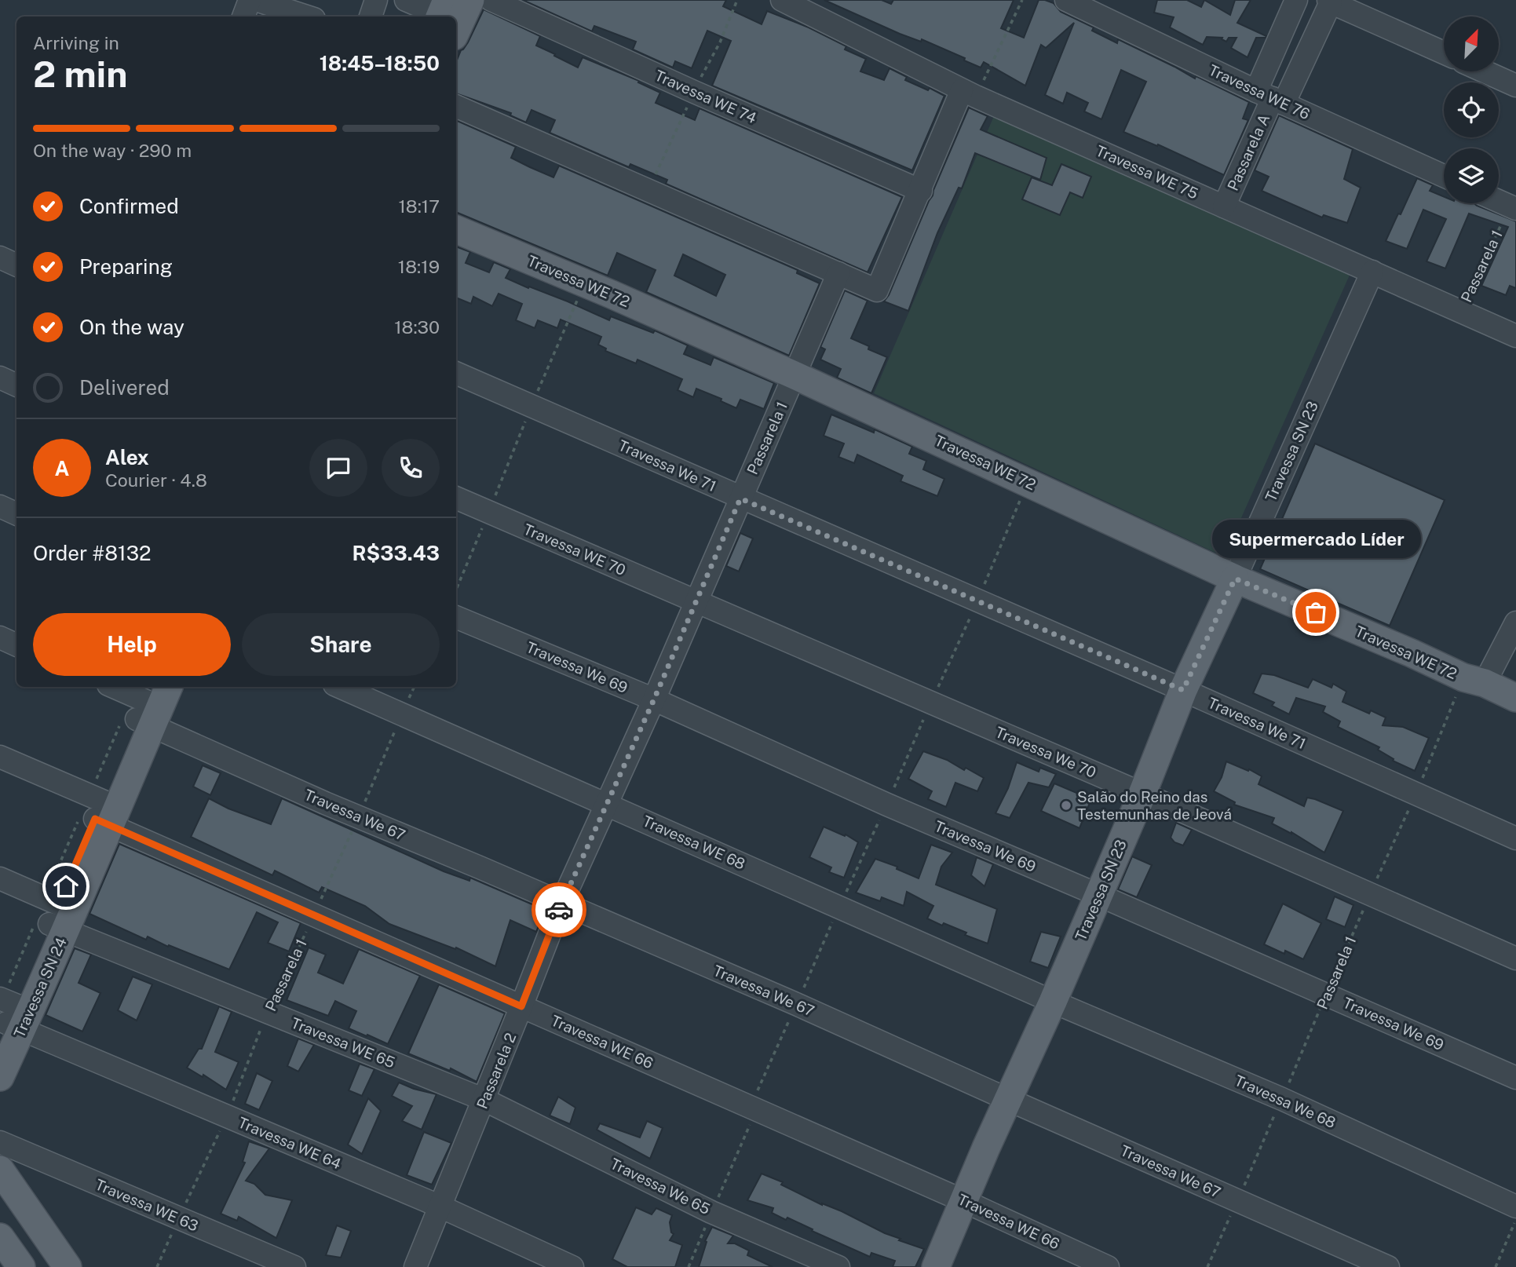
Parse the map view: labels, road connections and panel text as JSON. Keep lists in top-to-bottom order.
{
  "streets": {
    "main road": ["Travessa WE 72", "Travessa SN 23", "Travessa SN 24"],
    "street": [
      "Travessa WE 76",
      "Travessa WE 74",
      "Passarela A",
      "Travessa WE 75",
      "Passarela 1",
      "Travessa We 71",
      "Travessa WE 70",
      "Travessa We 69",
      "Travessa We 70",
      "Travessa We 67",
      "Travessa WE 68",
      "Travessa WE 66",
      "Travessa WE 65",
      "Passarela 2",
      "Travessa We 68",
      "Travessa WE 64",
      "Travessa We 65",
      "Travessa WE 63"
    ]
  },
  "crossings": [
    ["Travessa WE 76", "Passarela A"],
    ["Passarela A", "Travessa WE 75"],
    ["Travessa WE 75", "Passarela 1"],
    ["Travessa WE 75", "Travessa SN 23"],
    ["Passarela 1", "Travessa WE 72"],
    ["Passarela 1", "Travessa We 71"],
    ["Passarela 1", "Travessa WE 70"],
    ["Passarela 1", "Travessa We 69"],
    ["Passarela 1", "Travessa We 70"],
    ["Passarela 1", "Travessa We 67"],
    ["Passarela 1", "Travessa WE 68"],
    ["Passarela 1", "Travessa WE 66"],
    ["Passarela 1", "Travessa WE 65"],
    ["Passarela 1", "Passarela 2"],
    ["Passarela 1", "Travessa We 68"],
    ["Passarela 1", "Travessa WE 64"],
    ["Passarela 1", "Travessa WE 63"],
    ["Travessa WE 72", "Travessa SN 23"],
    ["Travessa SN 23", "Travessa We 71"],
    ["Travessa SN 23", "Travessa We 69"],
    ["Travessa SN 23", "Travessa We 70"],
    ["Travessa SN 23", "Travessa We 67"],
    ["Travessa SN 23", "Travessa WE 68"],
    ["Travessa SN 23", "Travessa WE 66"],
    ["Travessa SN 23", "Travessa We 68"],
    ["Travessa WE 70", "Travessa We 70"],
    ["Travessa WE 70", "Passarela 2"],
    ["Travessa We 69", "Passarela 2"],
    ["Travessa We 70", "Passarela 2"],
    ["Travessa We 67", "Travessa SN 24"],
    ["Travessa We 67", "Passarela 2"],
    ["Travessa WE 68", "Passarela 2"],
    ["Travessa WE 68", "Travessa We 68"],
    ["Travessa SN 24", "Travessa WE 66"],
    ["Travessa SN 24", "Travessa WE 65"],
    ["Travessa SN 24", "Travessa WE 64"],
    ["Travessa WE 66", "Passarela 2"],
    ["Travessa WE 65", "Passarela 2"],
    ["Travessa WE 65", "Travessa We 65"],
    ["Passarela 2", "Travessa WE 64"],
    ["Passarela 2", "Travessa We 65"]
  ],
  "places": ["Supermercado Líder", "Salão do Reino das Testemunhas de Jeová"],
  "north": "top right",
  "page": {
    "heading": ["2 min", "Arriving in", "18:45–18:50"],
    "panel": [
      "Alex",
      "Courier · 4.8",
      "Order #8132",
      "R$33.43"
    ],
    "bar": "On the way · 290 m",
    "list": [
      ["Confirmed", "18:17"],
      ["Preparing", "18:19"],
      ["On the way", "18:30"],
      "Delivered"
    ],
    "round": "A",
    "bubble": "Supermercado Líder",
    "buttons": ["Help", "Share"]
  }
}
